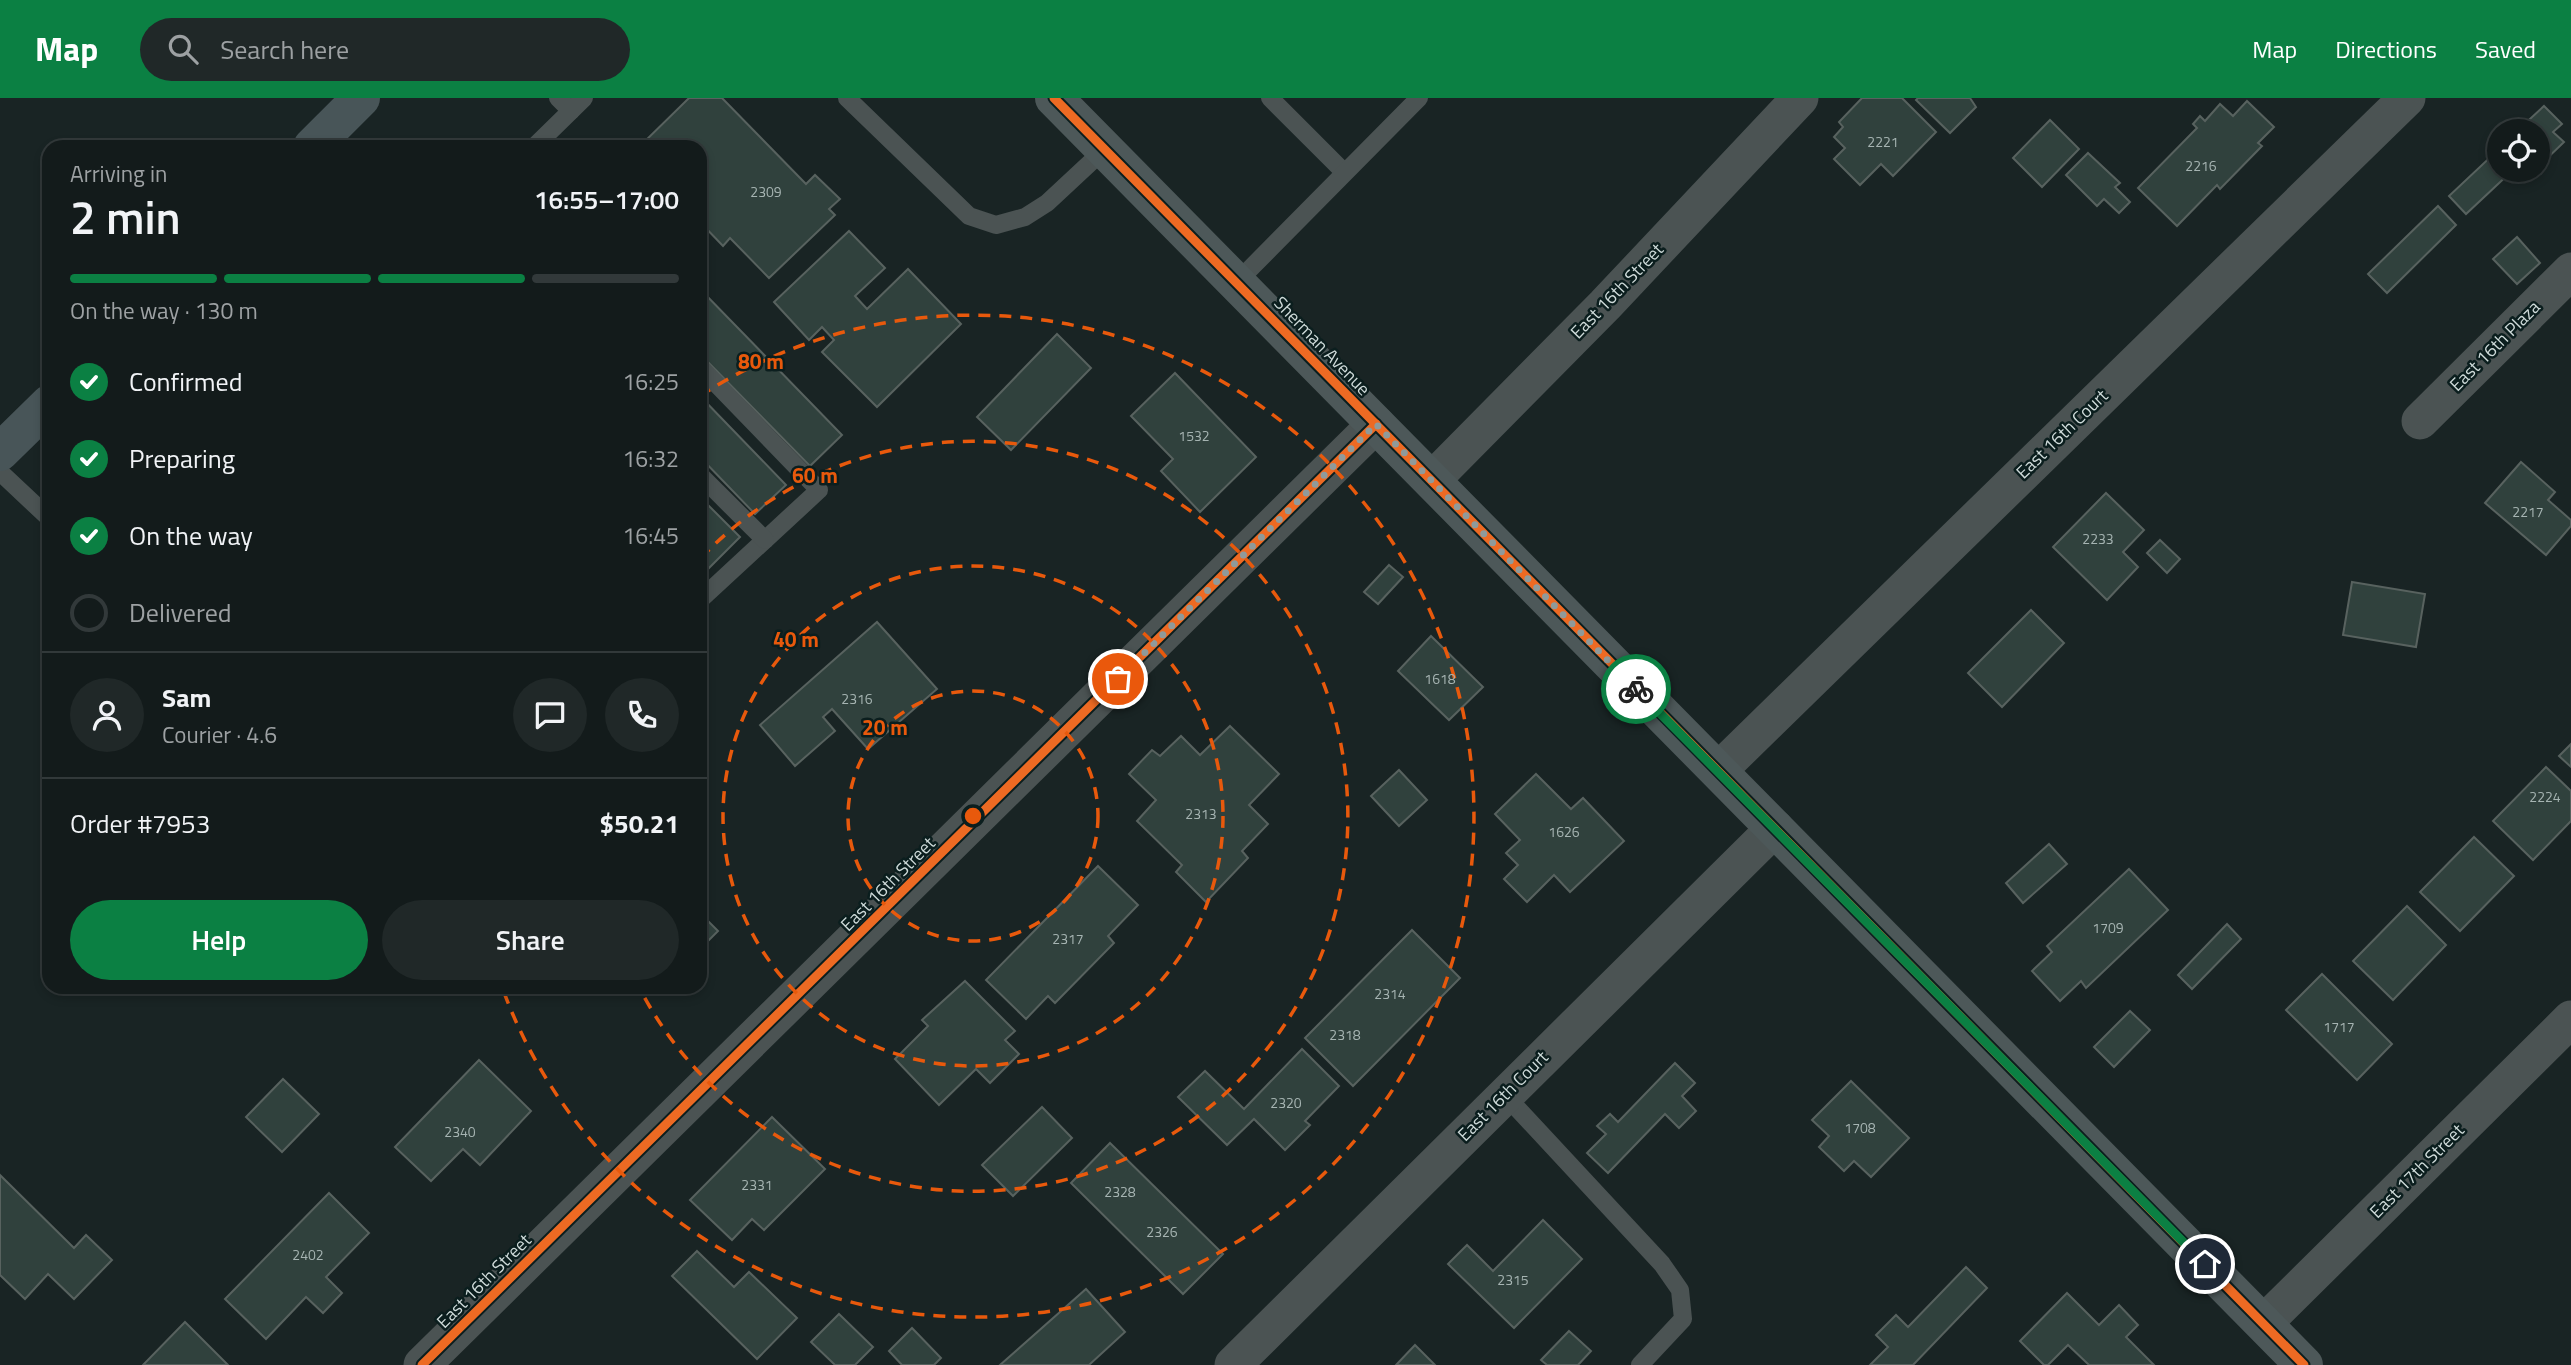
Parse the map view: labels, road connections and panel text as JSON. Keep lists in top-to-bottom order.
{
  "streets": {
    "street": [
      "East 16th Street",
      "Sherman Avenue",
      "East 16th Plaza",
      "East 16th Court",
      "East 17th Street"
    ]
  },
  "crossings": [
    ["East 16th Street", "Sherman Avenue"],
    ["Sherman Avenue", "East 16th Court"],
    ["Sherman Avenue", "East 17th Street"]
  ],
  "house_numbers": [
    "2221",
    "2216",
    "2309",
    "1532",
    "2217",
    "2233",
    "1618",
    "2316",
    "2224",
    "2313",
    "1626",
    "1709",
    "2317",
    "2314",
    "1717",
    "2318",
    "2320",
    "1708",
    "2340",
    "2331",
    "2328",
    "2326",
    "2402",
    "2315"
  ],
  "page": {
    "header": "Map",
    "search": "Search here",
    "nav": ["Map", "Directions", "Saved"],
    "heading": ["2 min", "Arriving in", "16:55–17:00"],
    "panel": [
      "Sam",
      "Courier · 4.6",
      "Order #7953",
      "$50.21"
    ],
    "bar": "On the way · 130 m",
    "list": [
      ["Confirmed", "16:25"],
      ["Preparing", "16:32"],
      ["On the way", "16:45"],
      "Delivered"
    ],
    "buttons": ["Help", "Share"]
  },
  "rings": [
    "80 m",
    "60 m",
    "40 m",
    "20 m"
  ]
}
